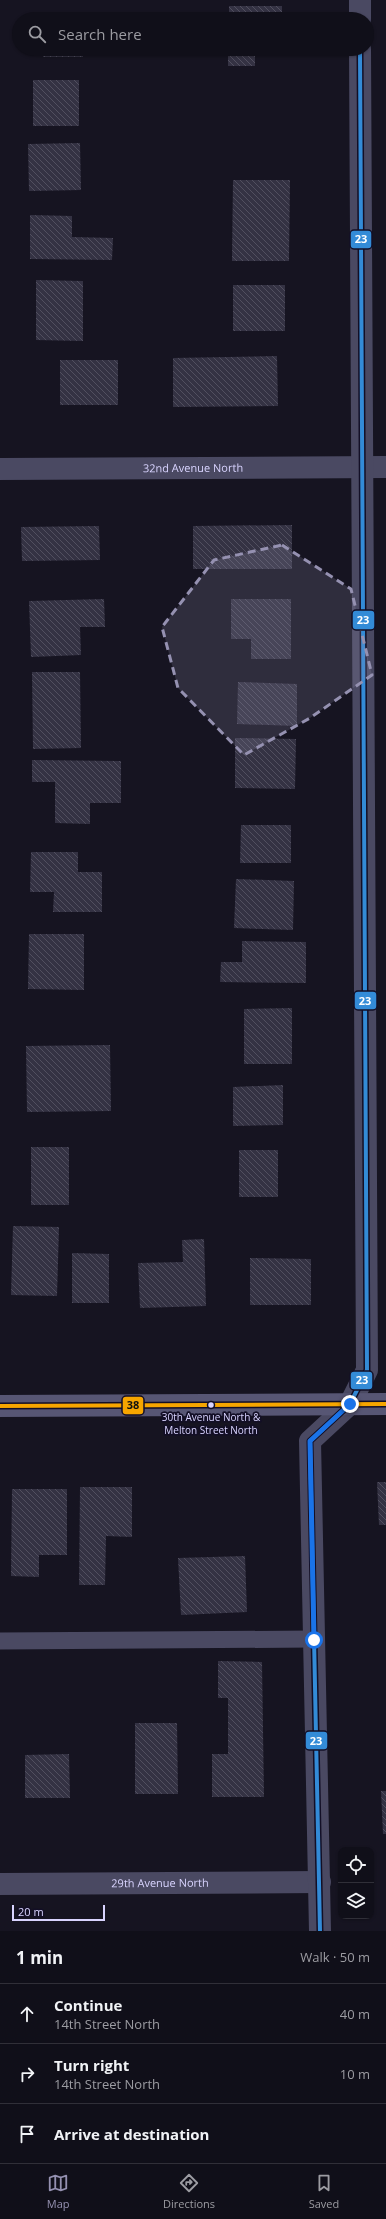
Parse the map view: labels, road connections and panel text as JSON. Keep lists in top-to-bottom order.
{
  "streets": {
    "street": ["32nd Avenue North", "29th Avenue North"]
  },
  "places": ["30th Avenue North & Melton Street North"],
  "lines": ["transit line 23", "transit line 38"],
  "scale_bar": "20 m",
  "page": {
    "search": "Search here",
    "scale": "20 m",
    "heading": ["1 min", "Walk · 50 m"],
    "list": [
      ["Continue", "14th Street North", "40 m"],
      ["Turn right", "14th Street North", "10 m"],
      "Arrive at destination"
    ],
    "nav": ["Map", "Directions", "Saved"]
  }
}
